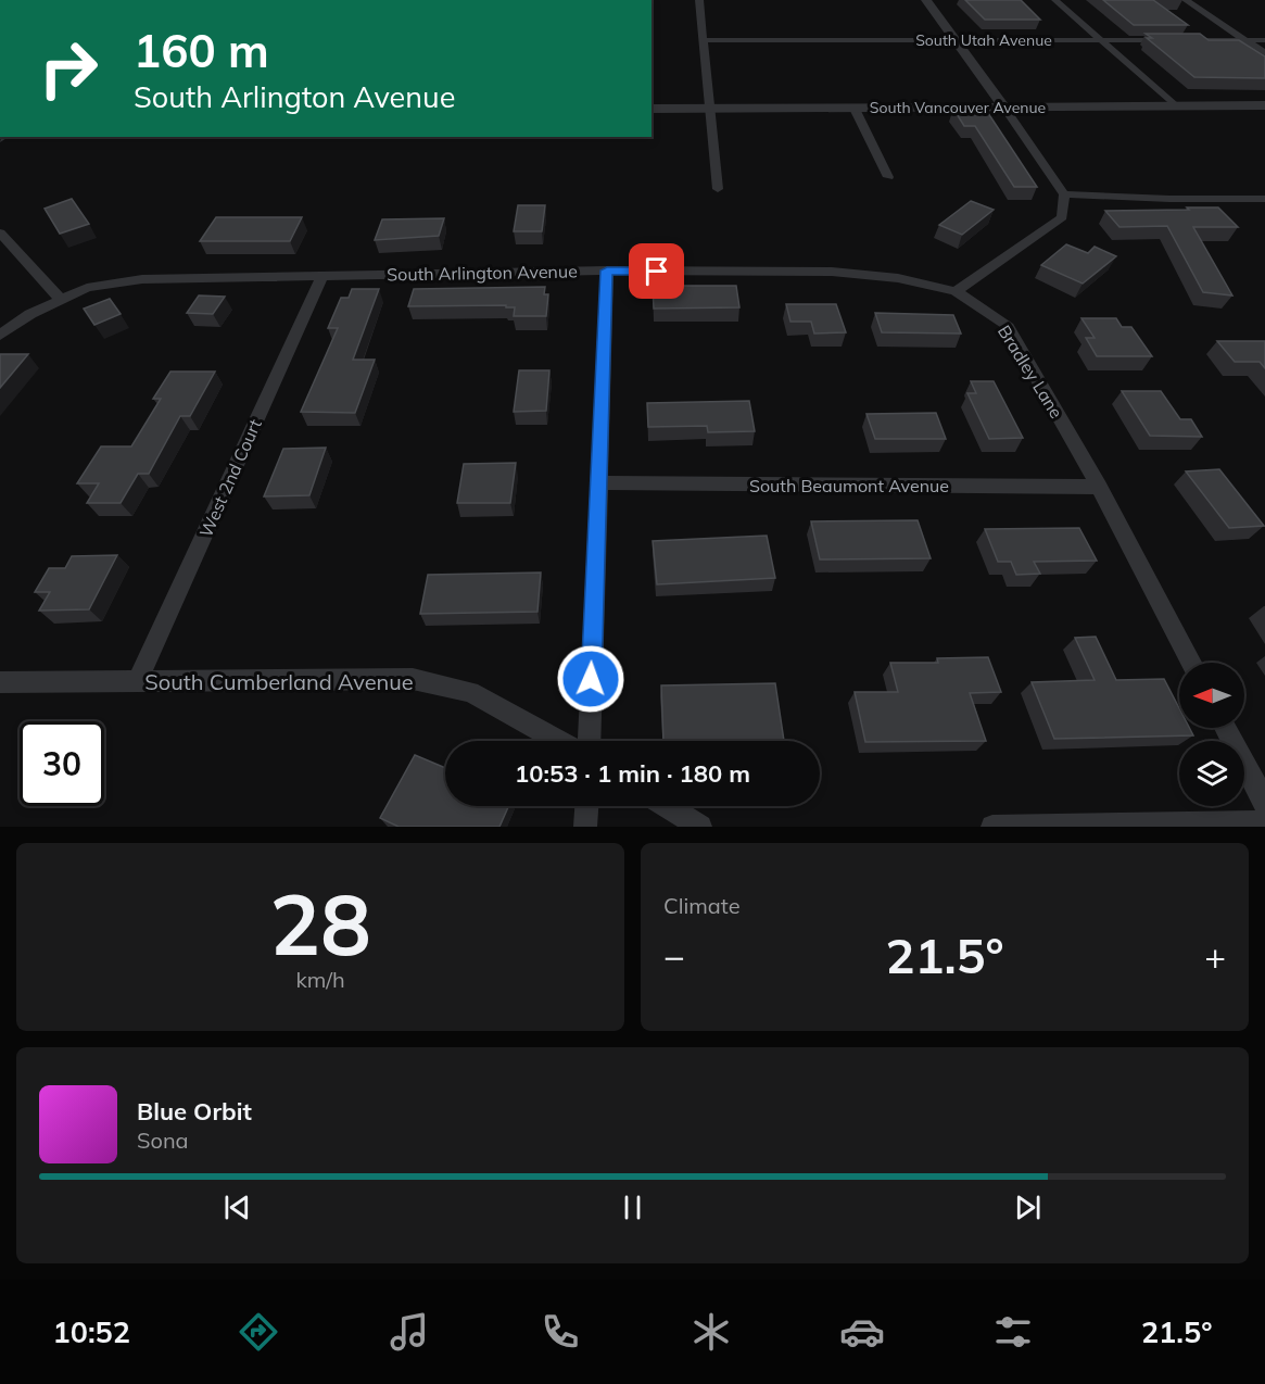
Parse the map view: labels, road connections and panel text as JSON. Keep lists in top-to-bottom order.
{
  "streets": {
    "street": [
      "South Utah Avenue",
      "South Vancouver Avenue",
      "South Arlington Avenue",
      "Bradley Lane",
      "West 2nd Court",
      "South Beaumont Avenue",
      "South Cumberland Avenue"
    ]
  },
  "crossings": [
    ["South Arlington Avenue", "Bradley Lane"],
    ["South Arlington Avenue", "West 2nd Court"],
    ["Bradley Lane", "South Beaumont Avenue"],
    ["West 2nd Court", "South Cumberland Avenue"]
  ],
  "north": "left",
  "page": {
    "turn": ["160 m", "South Arlington Avenue"],
    "limit": "30",
    "trip": "10:53 · 1 min · 180 m",
    "tile": [
      ["28", "km/h"],
      "Climate"
    ],
    "heat": ["−", "21.5°", "+"],
    "song": ["Blue Orbit", "Sona"],
    "tabs": ["10:52", "21.5°"]
  }
}
